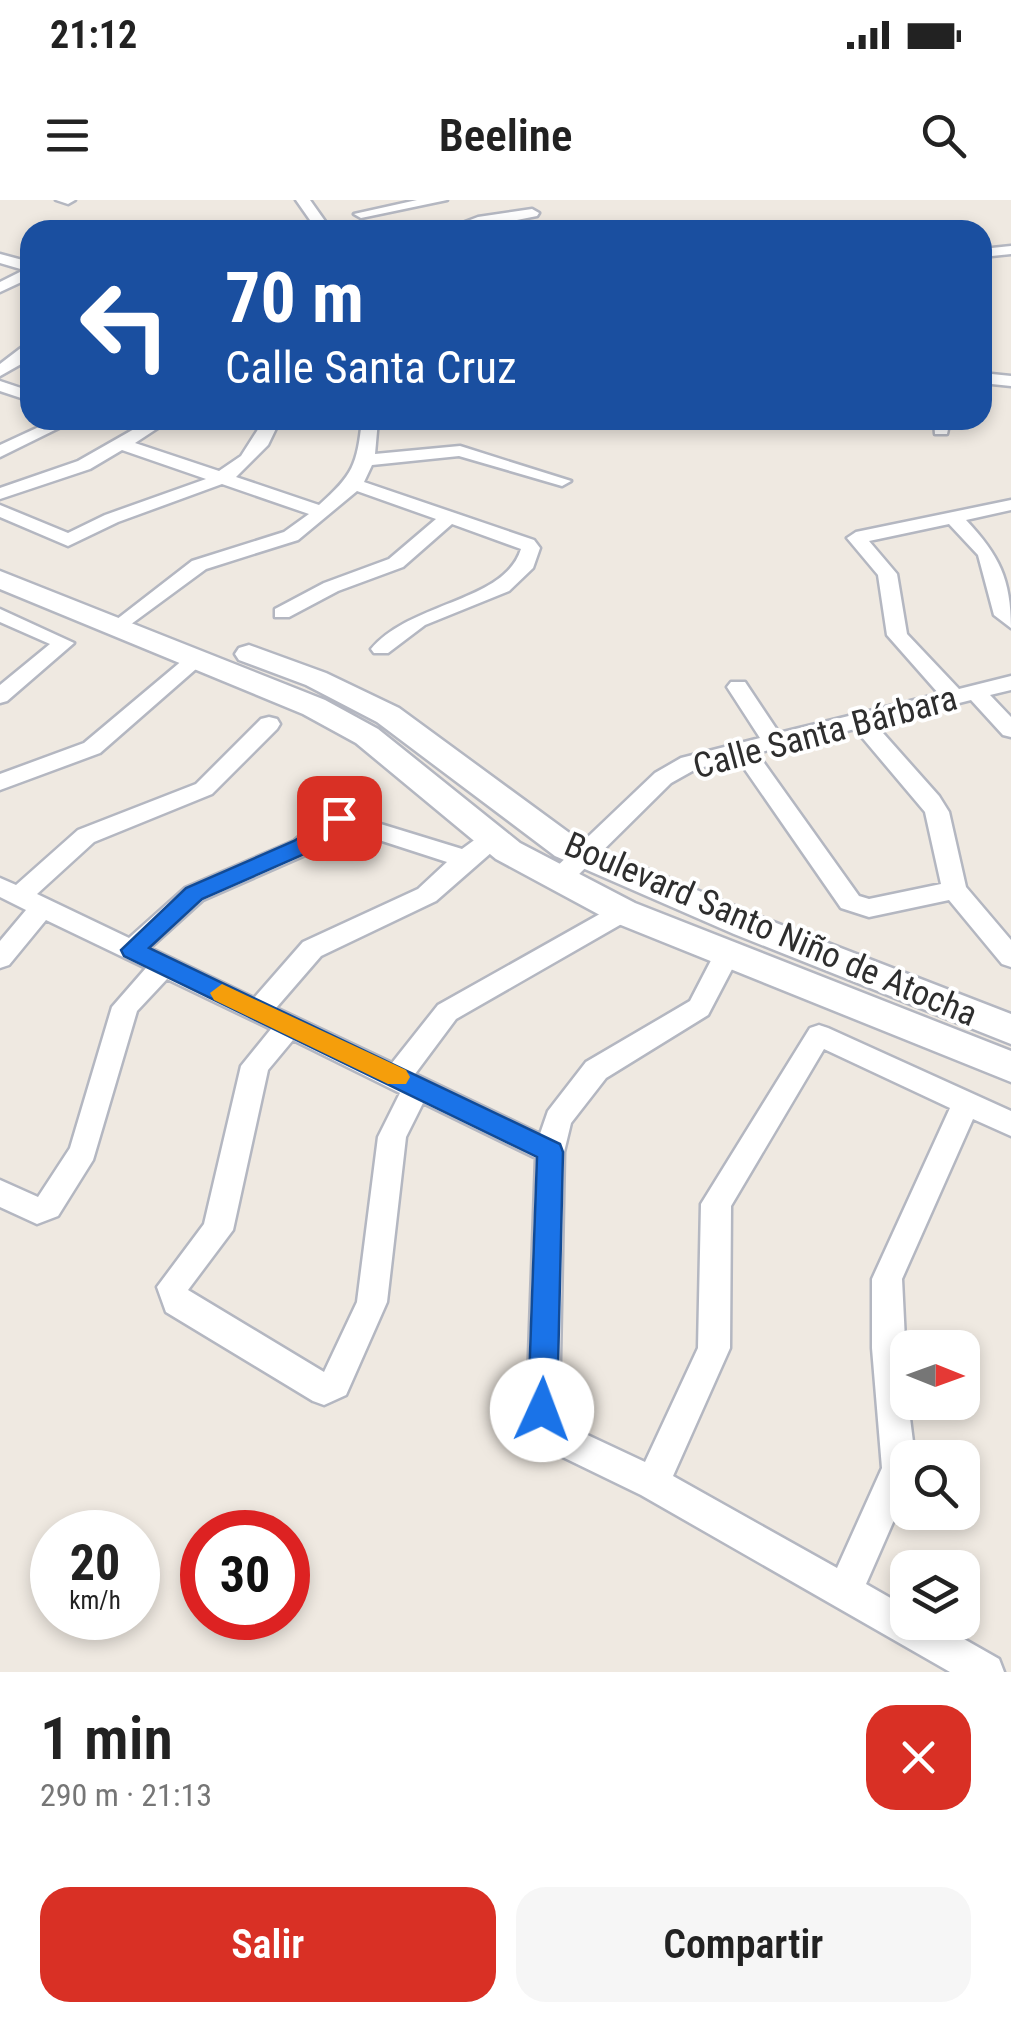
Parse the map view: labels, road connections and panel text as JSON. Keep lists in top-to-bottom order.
{
  "streets": {
    "street": ["Calle Santa Bárbara", "Boulevard Santo Niño de Atocha"]
  },
  "crossings": [
    ["Calle Santa Bárbara", "Boulevard Santo Niño de Atocha"]
  ],
  "north": "right",
  "page": {
    "status": "21:12",
    "header": "Beeline",
    "turn": ["70 m", "Calle Santa Cruz"],
    "speed": "20 km/h",
    "limit": "30",
    "heading": ["1 min", "290 m · 21:13"],
    "buttons": ["Salir", "Compartir"]
  }
}
